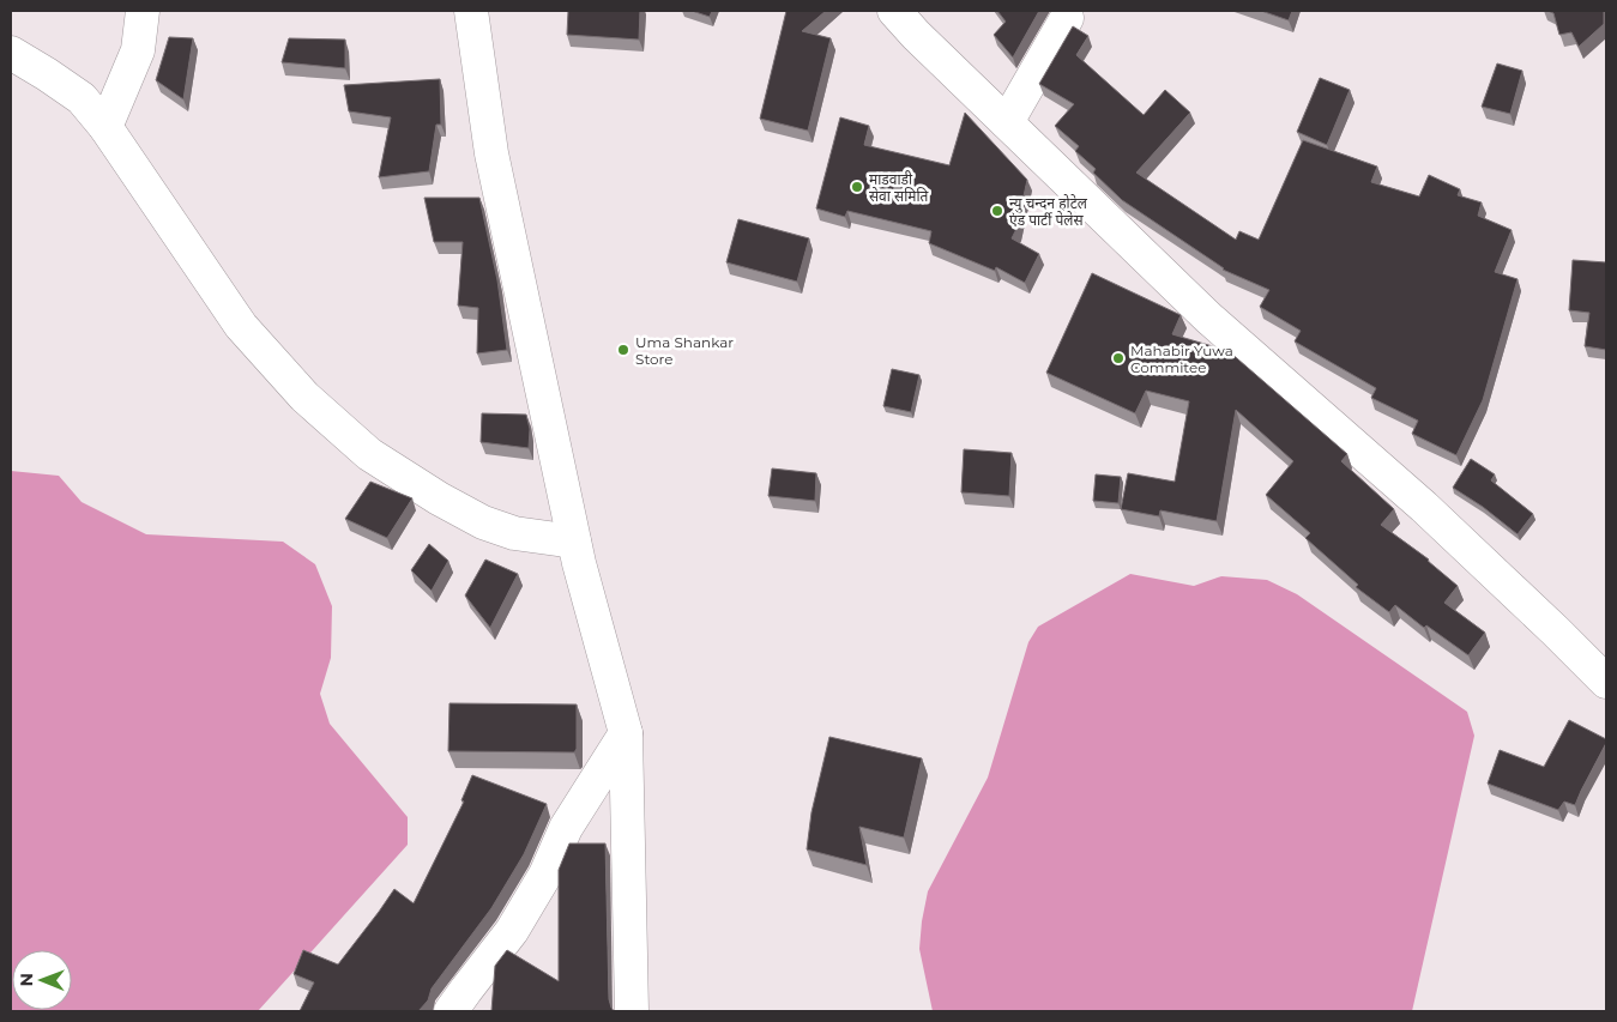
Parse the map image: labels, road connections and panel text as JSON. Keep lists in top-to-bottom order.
{
  "places": [
    "माडवाडी सेवा समिति",
    "न्यु चन्दन होटेल एंड पार्टी पेलेस",
    "Uma Shankar Store",
    "Mahabir Yuwa Commitee"
  ],
  "north": "left"
}
